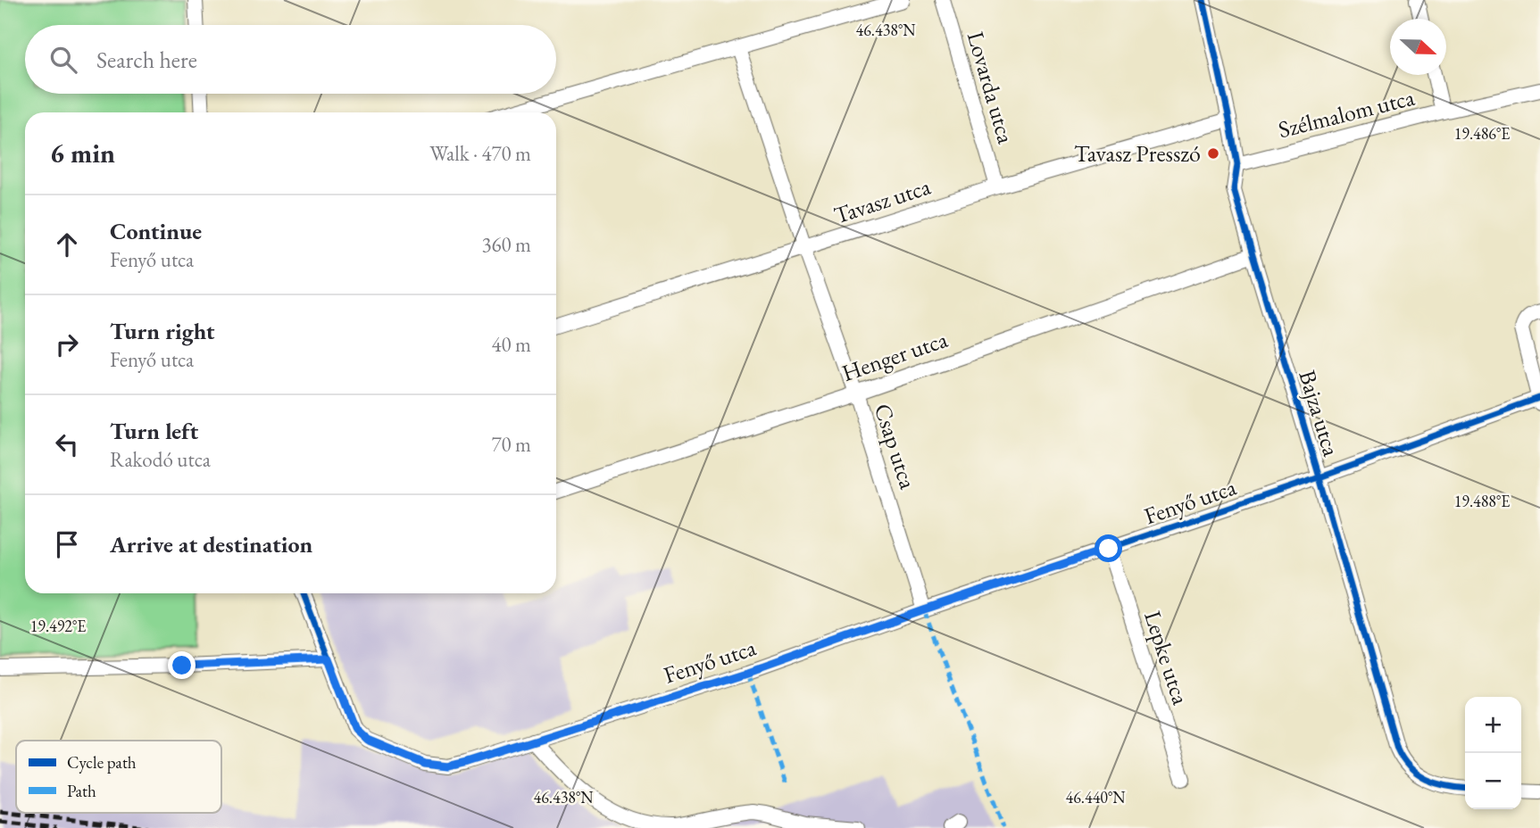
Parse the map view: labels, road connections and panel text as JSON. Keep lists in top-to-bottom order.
{
  "streets": {
    "street": [
      "Lovarda utca",
      "Szélmalom utca",
      "Tavasz utca",
      "Henger utca",
      "Bajza utca",
      "Csap utca",
      "Fenyő utca",
      "Lepke utca"
    ]
  },
  "crossings": [
    ["Lovarda utca", "Tavasz utca"],
    ["Szélmalom utca", "Bajza utca"],
    ["Tavasz utca", "Bajza utca"],
    ["Tavasz utca", "Csap utca"],
    ["Henger utca", "Bajza utca"],
    ["Henger utca", "Csap utca"],
    ["Bajza utca", "Fenyő utca"],
    ["Csap utca", "Fenyő utca"],
    ["Fenyő utca", "Lepke utca"]
  ],
  "places": ["Tavasz Presszó"],
  "legend": ["Cycle path", "Path"],
  "north": "right",
  "page": {
    "search": "Search here",
    "heading": ["6 min", "Walk · 470 m"],
    "list": [
      ["Continue", "Fenyő utca", "360 m"],
      ["Turn right", "Fenyő utca", "40 m"],
      ["Turn left", "Rakodó utca", "70 m"],
      "Arrive at destination"
    ],
    "map_buttons": ["+", "−"]
  },
  "coordinates": [
    "46.438°N",
    "19.486°E",
    "19.488°E",
    "19.492°E",
    "46.440°N"
  ]
}
